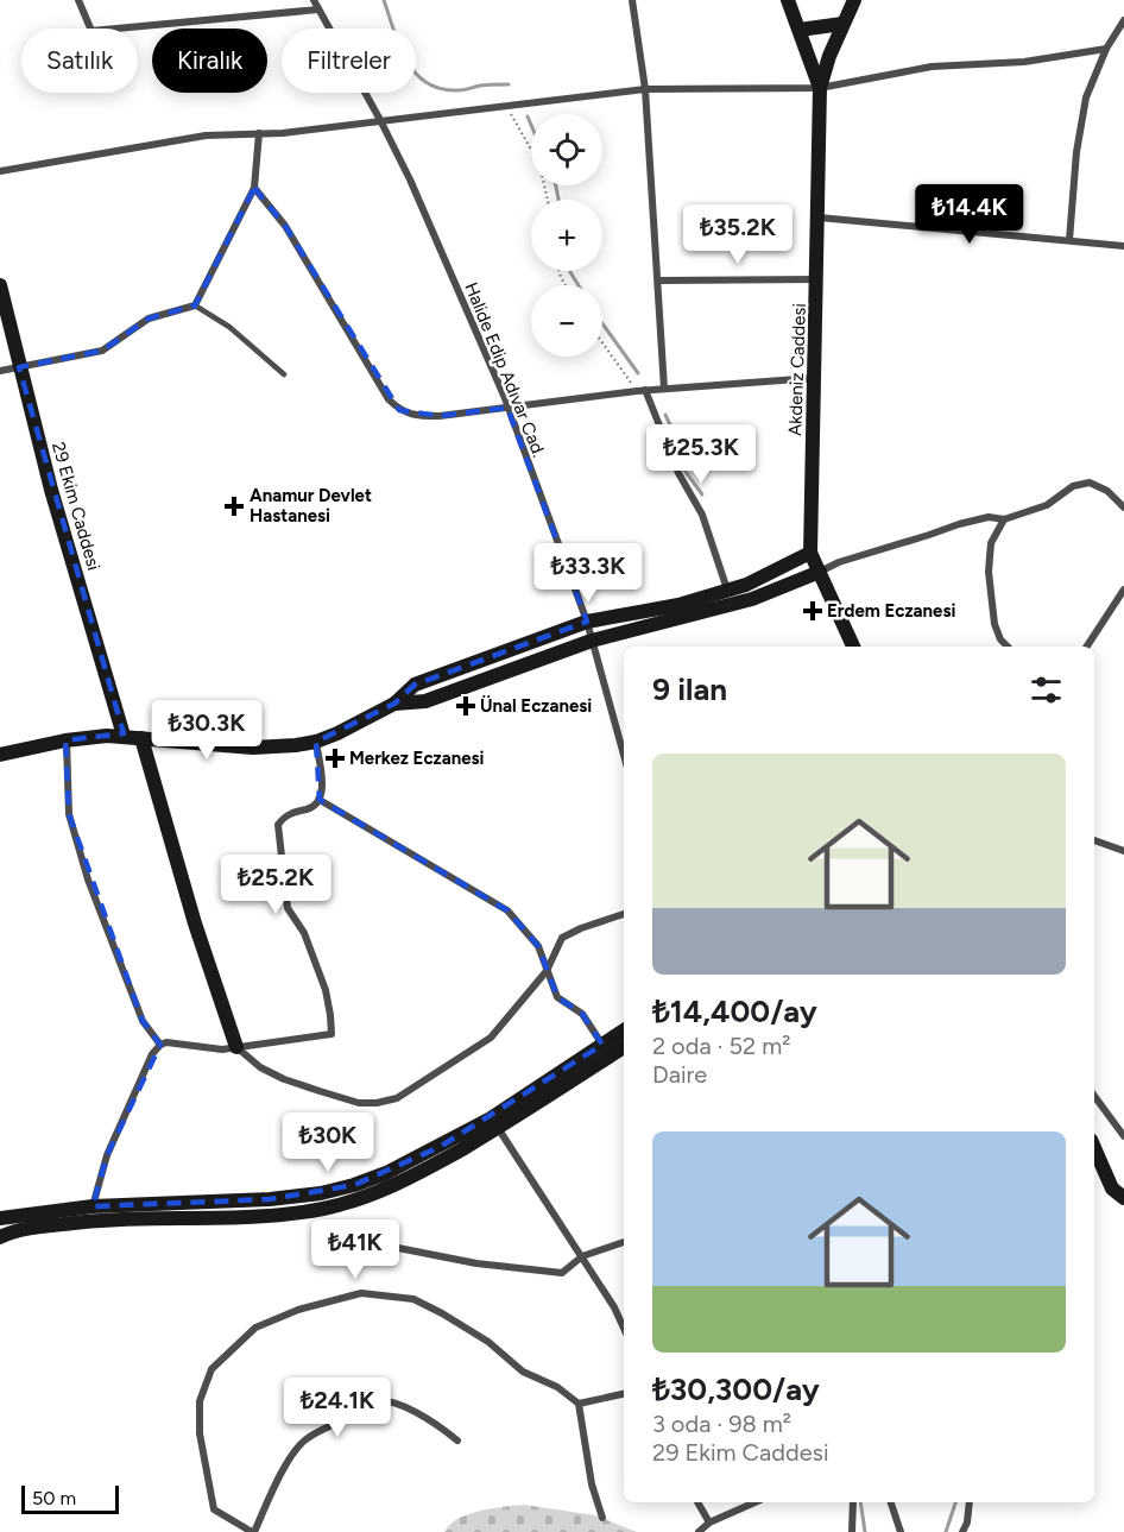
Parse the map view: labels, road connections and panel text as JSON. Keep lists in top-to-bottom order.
{
  "streets": {
    "street": ["Halide Edip Adıvar Cad.", "Akdeniz Caddesi", "29 Ekim Caddesi"]
  },
  "places": {
    "health": [
      "Anamur Devlet Hastanesi",
      "Erdem Eczanesi",
      "Ünal Eczanesi",
      "Merkez Eczanesi"
    ]
  },
  "scale_bar": "50 m",
  "page": {
    "chip": ["Satılık", "Kiralık", "Filtreler"],
    "map_buttons": ["+", "−"],
    "price": [
      "₺14.4K",
      "₺35.2K",
      "₺25.3K",
      "₺33.3K",
      "₺30.3K",
      "₺25.2K",
      "₺30K",
      "₺41K",
      "₺24.1K"
    ],
    "heading": "9 ilan",
    "list": [
      {
        "name": "₺14,400/ay",
        "note": "2 oda · 52 m² · Daire"
      },
      {
        "name": "₺30,300/ay",
        "note": "3 oda · 98 m² · 29 Ekim Caddesi"
      }
    ],
    "scale": "50 m"
  }
}
